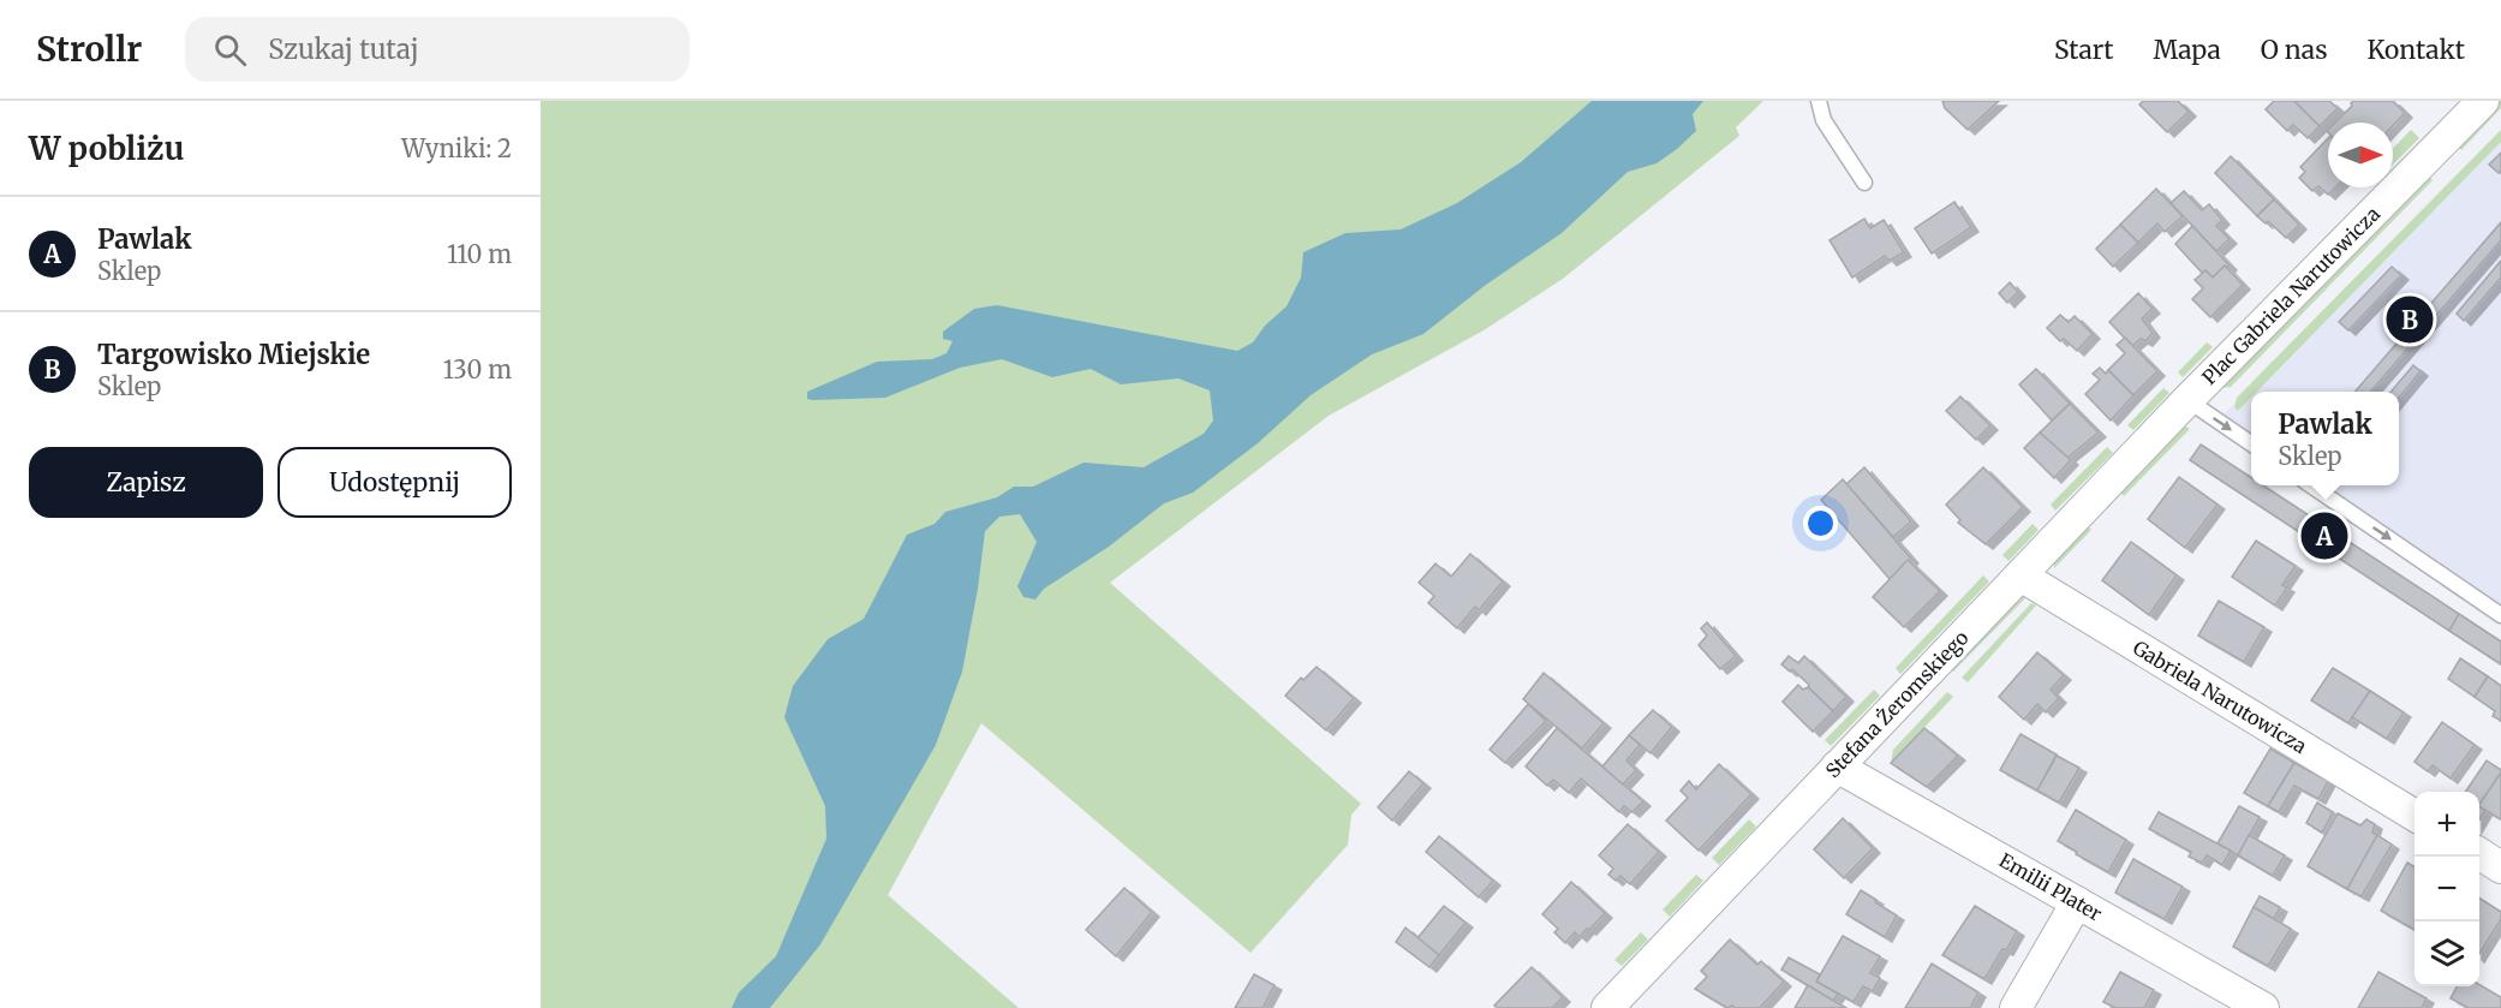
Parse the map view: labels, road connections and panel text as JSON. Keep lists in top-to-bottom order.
{
  "streets": {
    "street": [
      "Plac Gabriela Narutowicza",
      "Gabriela Narutowicza",
      "Stefana Żeromskiego",
      "Emilii Plater"
    ]
  },
  "crossings": [
    ["Plac Gabriela Narutowicza", "Stefana Żeromskiego"],
    ["Gabriela Narutowicza", "Stefana Żeromskiego"],
    ["Stefana Żeromskiego", "Emilii Plater"]
  ],
  "north": "right",
  "page": {
    "header": "Strollr",
    "search": "Szukaj tutaj",
    "nav": [
      "Start",
      "Mapa",
      "O nas",
      "Kontakt"
    ],
    "heading": ["W pobliżu", "Wyniki: 2"],
    "list": [
      {
        "mark": "A",
        "name": "Pawlak",
        "note": "Sklep",
        "value": "110 m"
      },
      {
        "mark": "B",
        "name": "Targowisko Miejskie",
        "note": "Sklep",
        "value": "130 m"
      }
    ],
    "pins": ["B", "A"],
    "popup": ["Pawlak", "Sklep"],
    "buttons": ["Zapisz", "Udostępnij"],
    "map_buttons": ["+", "−"]
  }
}
